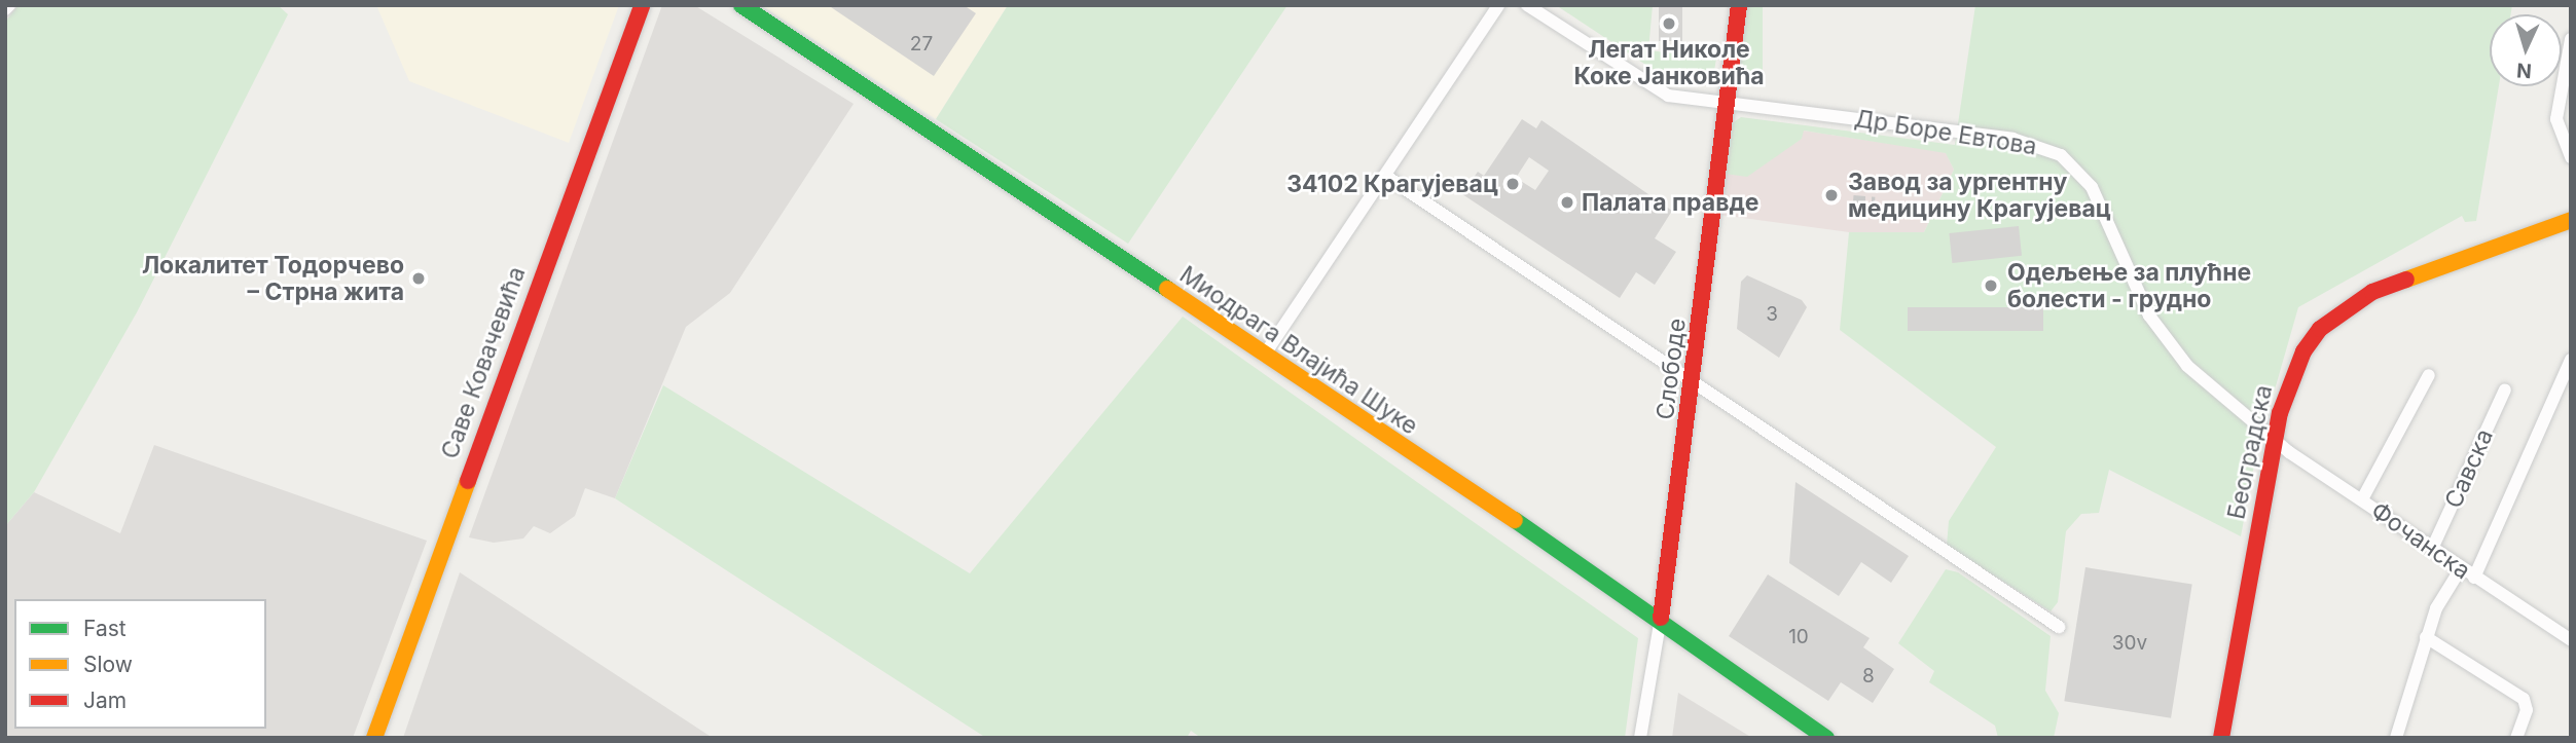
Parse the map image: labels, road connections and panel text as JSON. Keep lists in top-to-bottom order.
{
  "streets": {
    "street": [
      "Др Боре Евтова",
      "Миодрага Влајића Шуке",
      "Саве Ковачевића",
      "Слободе",
      "Београдска",
      "Савска",
      "Фочанска"
    ]
  },
  "crossings": [
    ["Др Боре Евтова", "Слободе"],
    ["Др Боре Евтова", "Београдска"],
    ["Др Боре Евтова", "Фочанска"],
    ["Миодрага Влајића Шуке", "Слободе"],
    ["Београдска", "Фочанска"],
    ["Савска", "Фочанска"]
  ],
  "places": [
    "Легат Николе Коке Јанковића",
    "34102 Крагујевац",
    "Завод за ургентну медицину Крагујевац",
    "Палата правде",
    "Локалитет Тодорчево – Стрна жита",
    "Одељење за плућне болести - грудно"
  ],
  "house_numbers": [
    "27",
    "3",
    "10",
    "30v",
    "8"
  ],
  "legend": ["Fast", "Slow", "Jam"],
  "north": "bottom"
}
